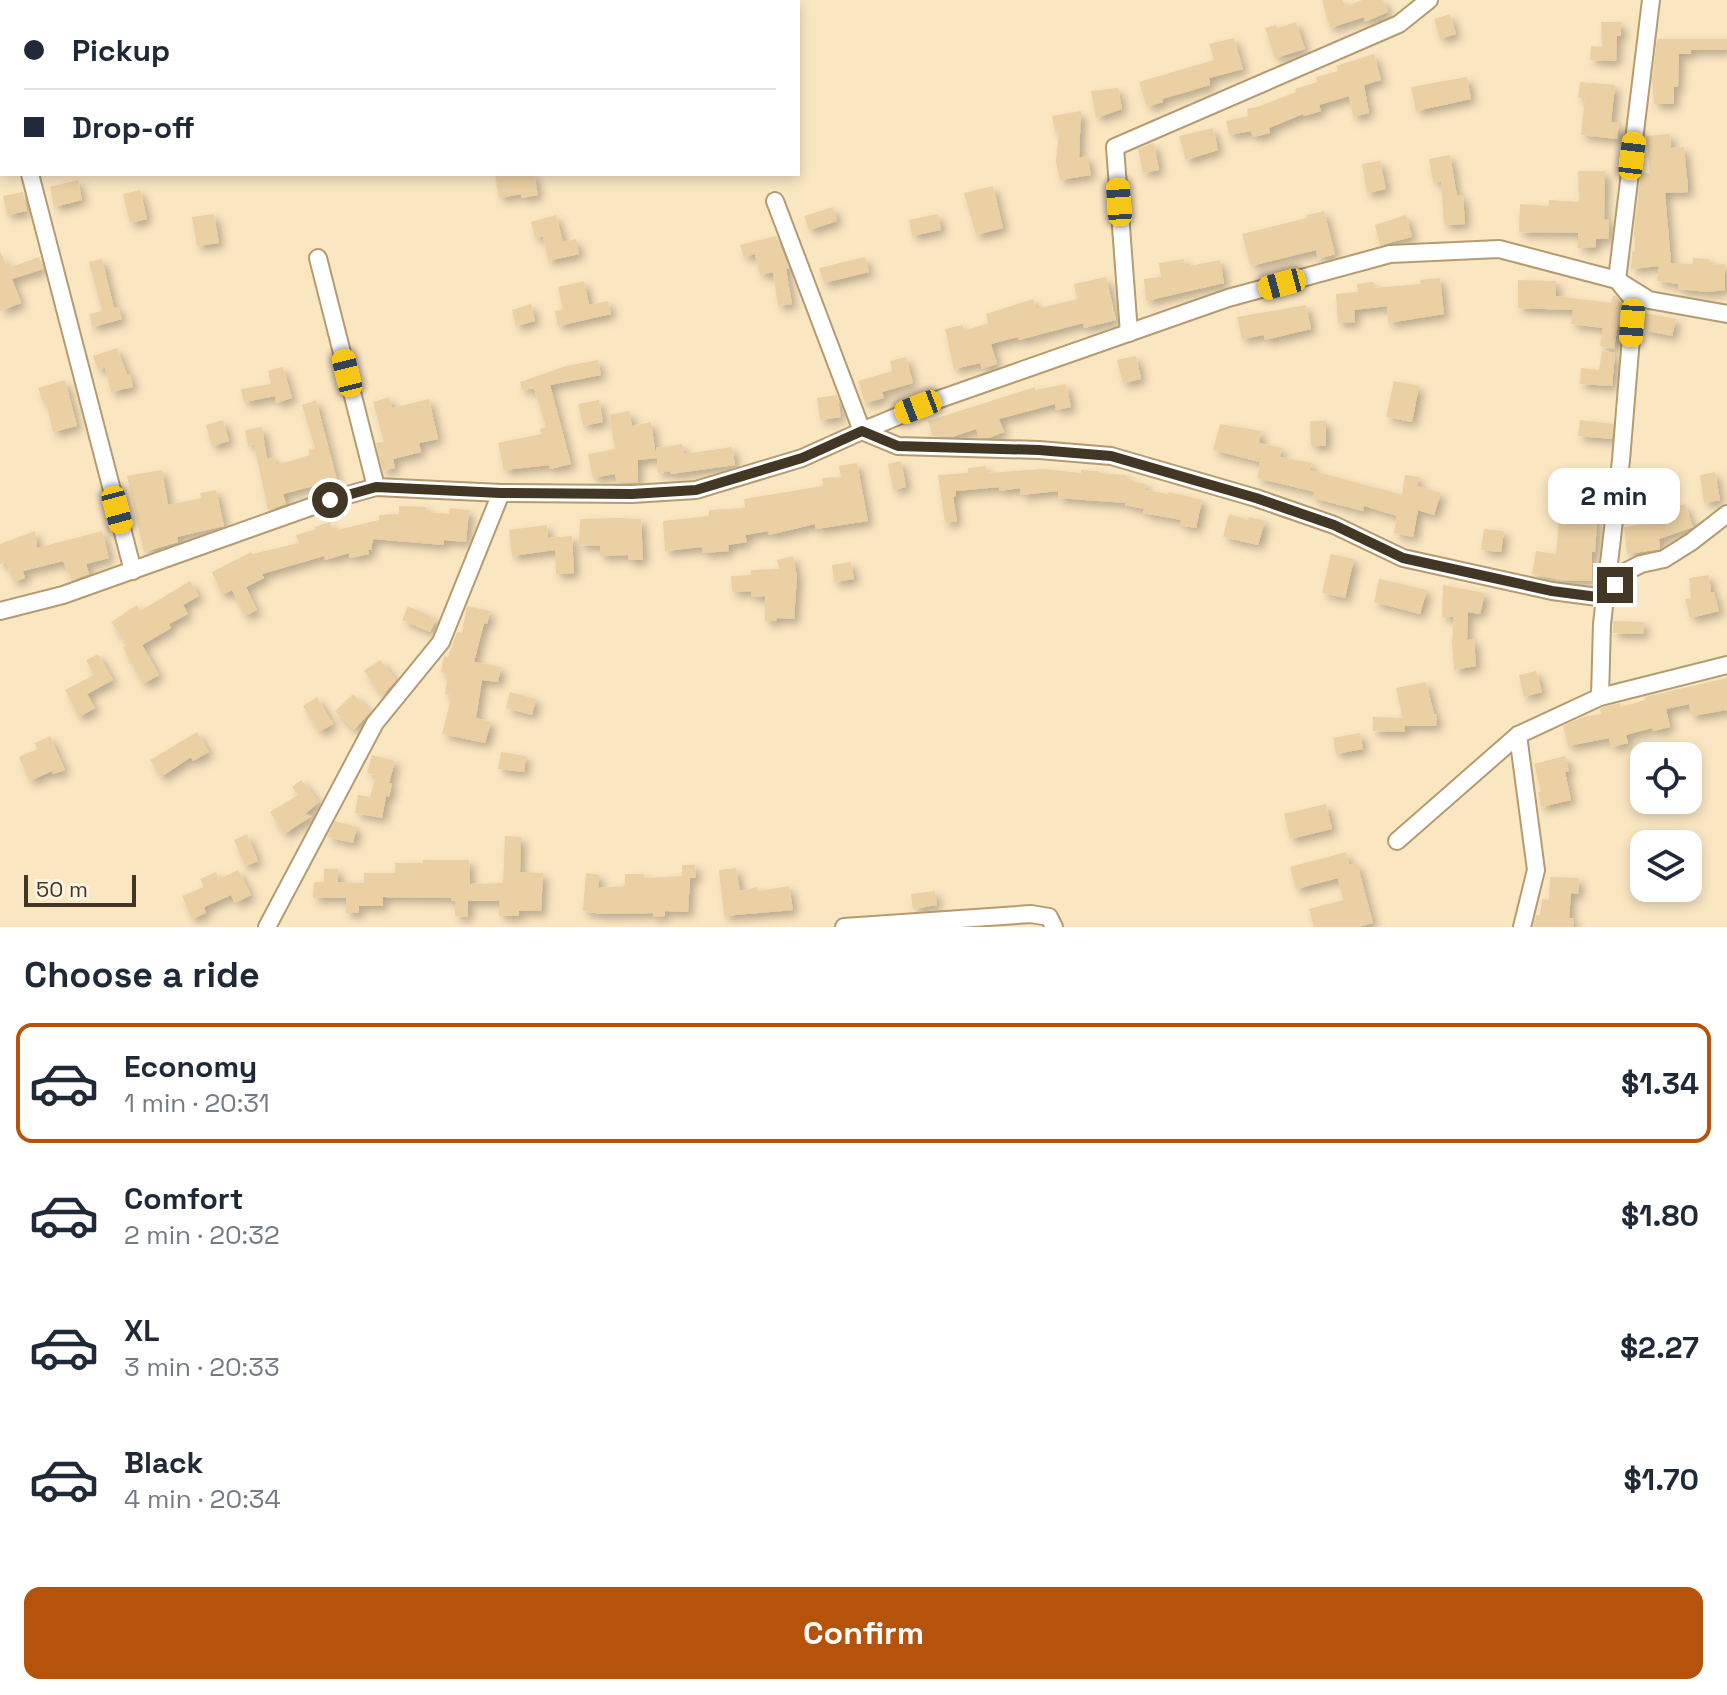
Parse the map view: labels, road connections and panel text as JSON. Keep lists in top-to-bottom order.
{
  "scale_bar": "50 m",
  "page": {
    "banner": ["Pickup", "Drop-off"],
    "bubble": "2 min",
    "scale": "50 m",
    "heading": "Choose a ride",
    "list": [
      {
        "name": "Economy",
        "note": "1 min · 20:31",
        "value": "$1.34"
      },
      {
        "name": "Comfort",
        "note": "2 min · 20:32",
        "value": "$1.80"
      },
      {
        "name": "XL",
        "note": "3 min · 20:33",
        "value": "$2.27"
      },
      {
        "name": "Black",
        "note": "4 min · 20:34",
        "value": "$1.70"
      }
    ],
    "buttons": "Confirm"
  }
}
